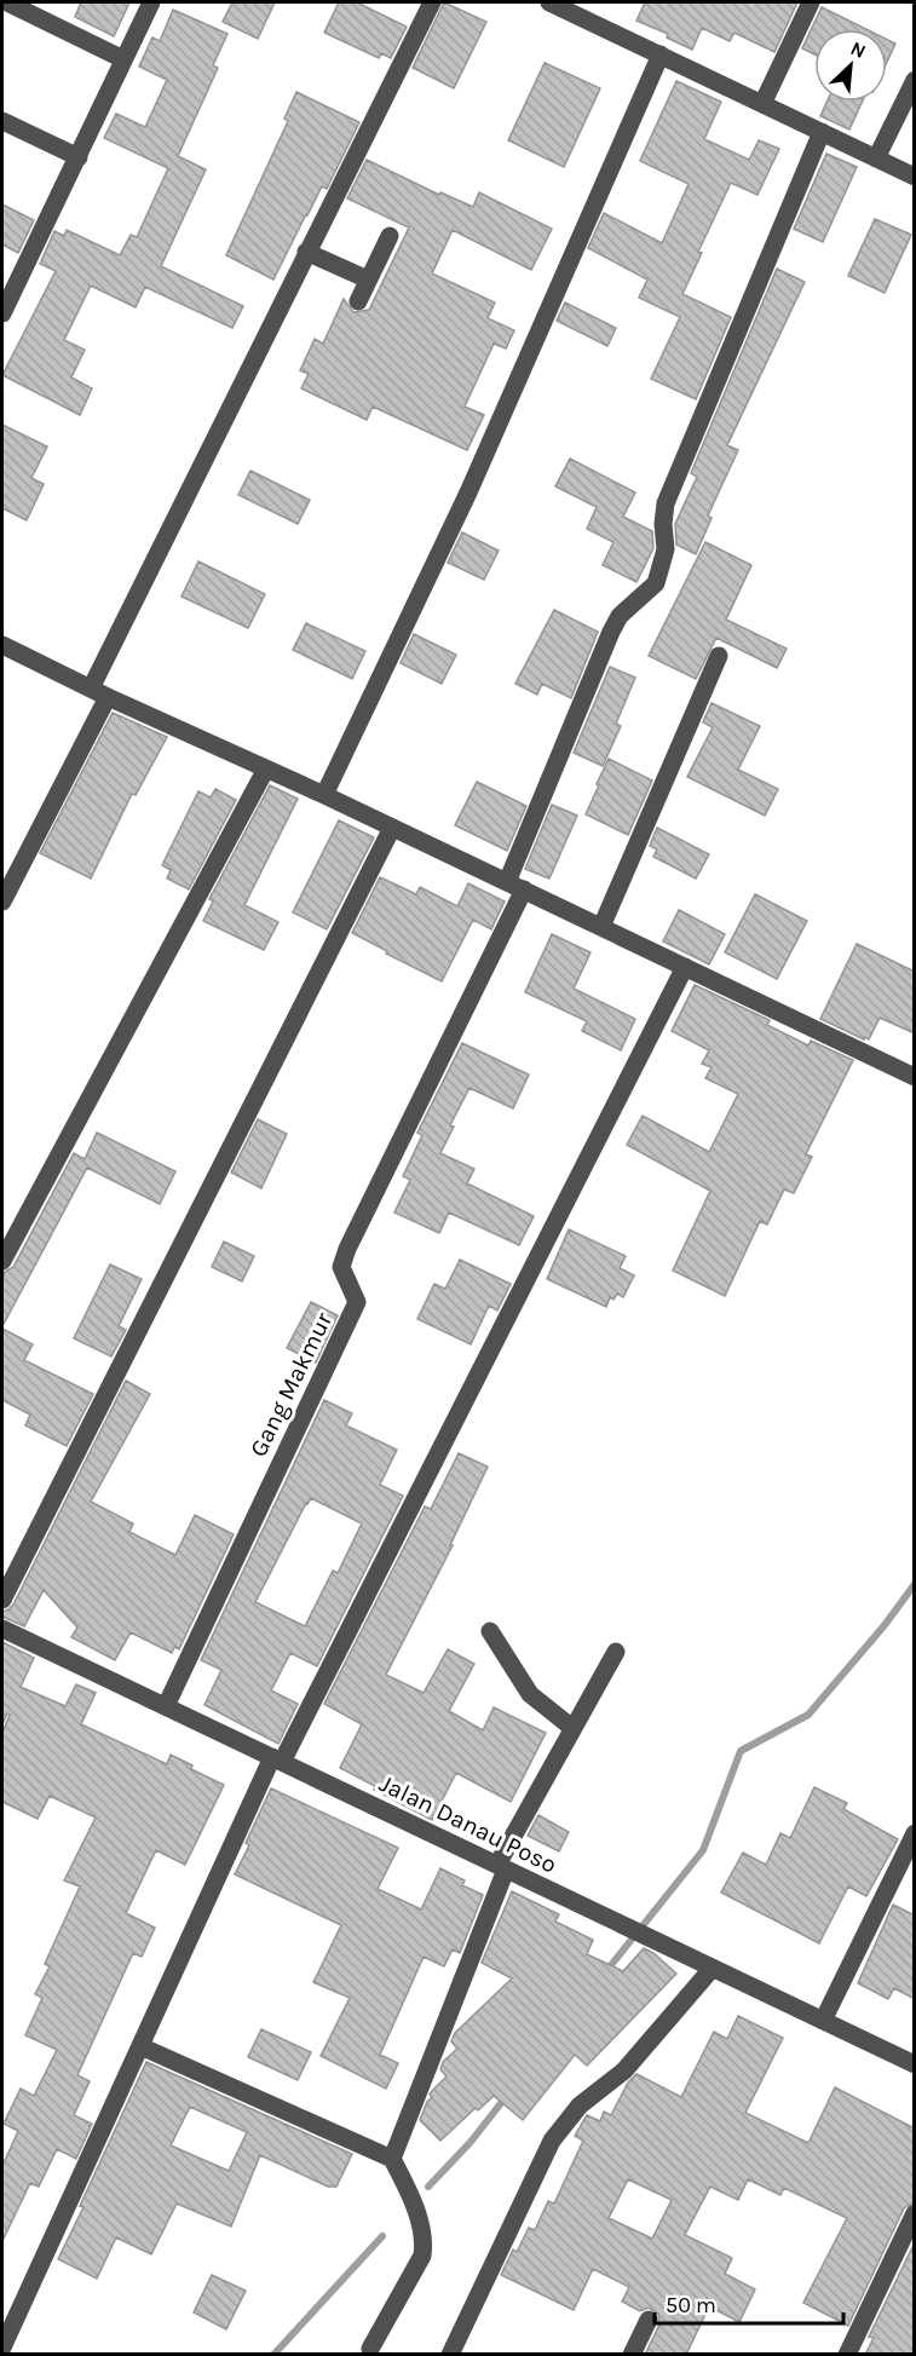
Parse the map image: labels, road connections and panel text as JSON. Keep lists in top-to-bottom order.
{
  "streets": {
    "street": ["Gang Makmur", "Jalan Danau Poso"]
  },
  "crossings": [
    ["Gang Makmur", "Jalan Danau Poso"]
  ],
  "scale_bar": "50 m",
  "north": "top right"
}
